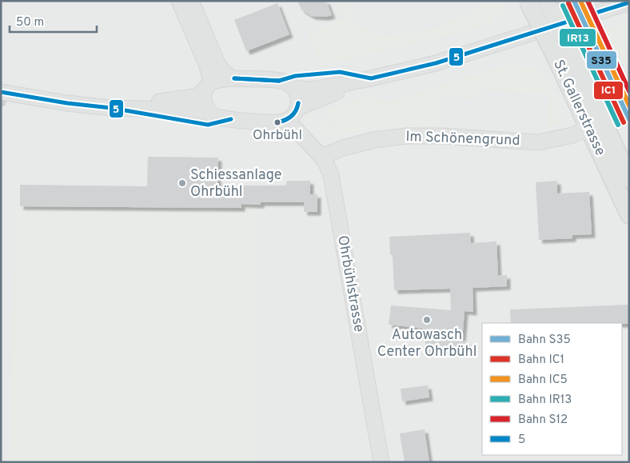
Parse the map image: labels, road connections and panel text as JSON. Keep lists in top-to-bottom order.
{
  "streets": {
    "main road": ["St. Gallerstrasse", "Im Schönengrund", "Ohrbühlstrasse"]
  },
  "crossings": [
    ["St. Gallerstrasse", "Im Schönengrund"],
    ["Im Schönengrund", "Ohrbühlstrasse"]
  ],
  "places": ["Ohrbühl", "Schiessanlage Ohrbühl", "Autowasch Center Ohrbühl"],
  "lines": [
    "rail line S35",
    "rail line IC5",
    "rail line S12",
    "transit line 5",
    "rail line IC1",
    "rail line IR13"
  ],
  "legend": [
    "Bahn S35",
    "Bahn IC1",
    "Bahn IC5",
    "Bahn IR13",
    "Bahn S12",
    "5"
  ],
  "scale_bar": "50 m"
}
